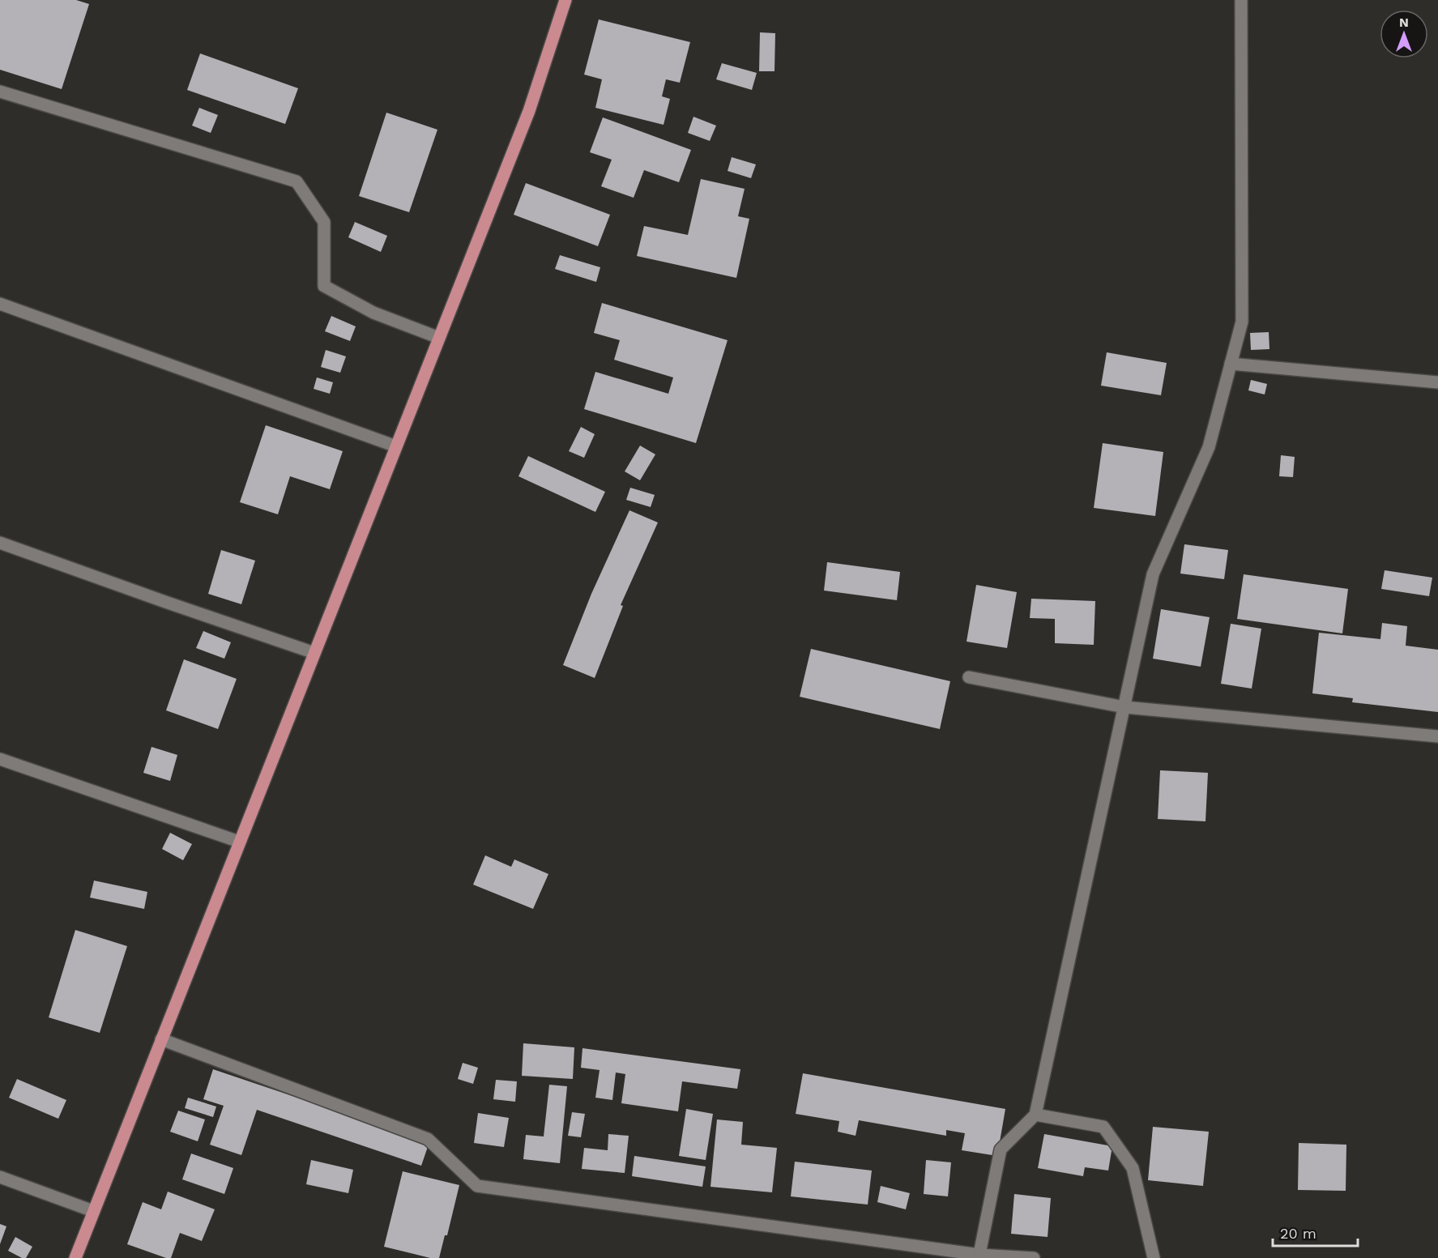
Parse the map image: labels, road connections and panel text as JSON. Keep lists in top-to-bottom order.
{
  "scale_bar": "20 m",
  "north": "top"
}
